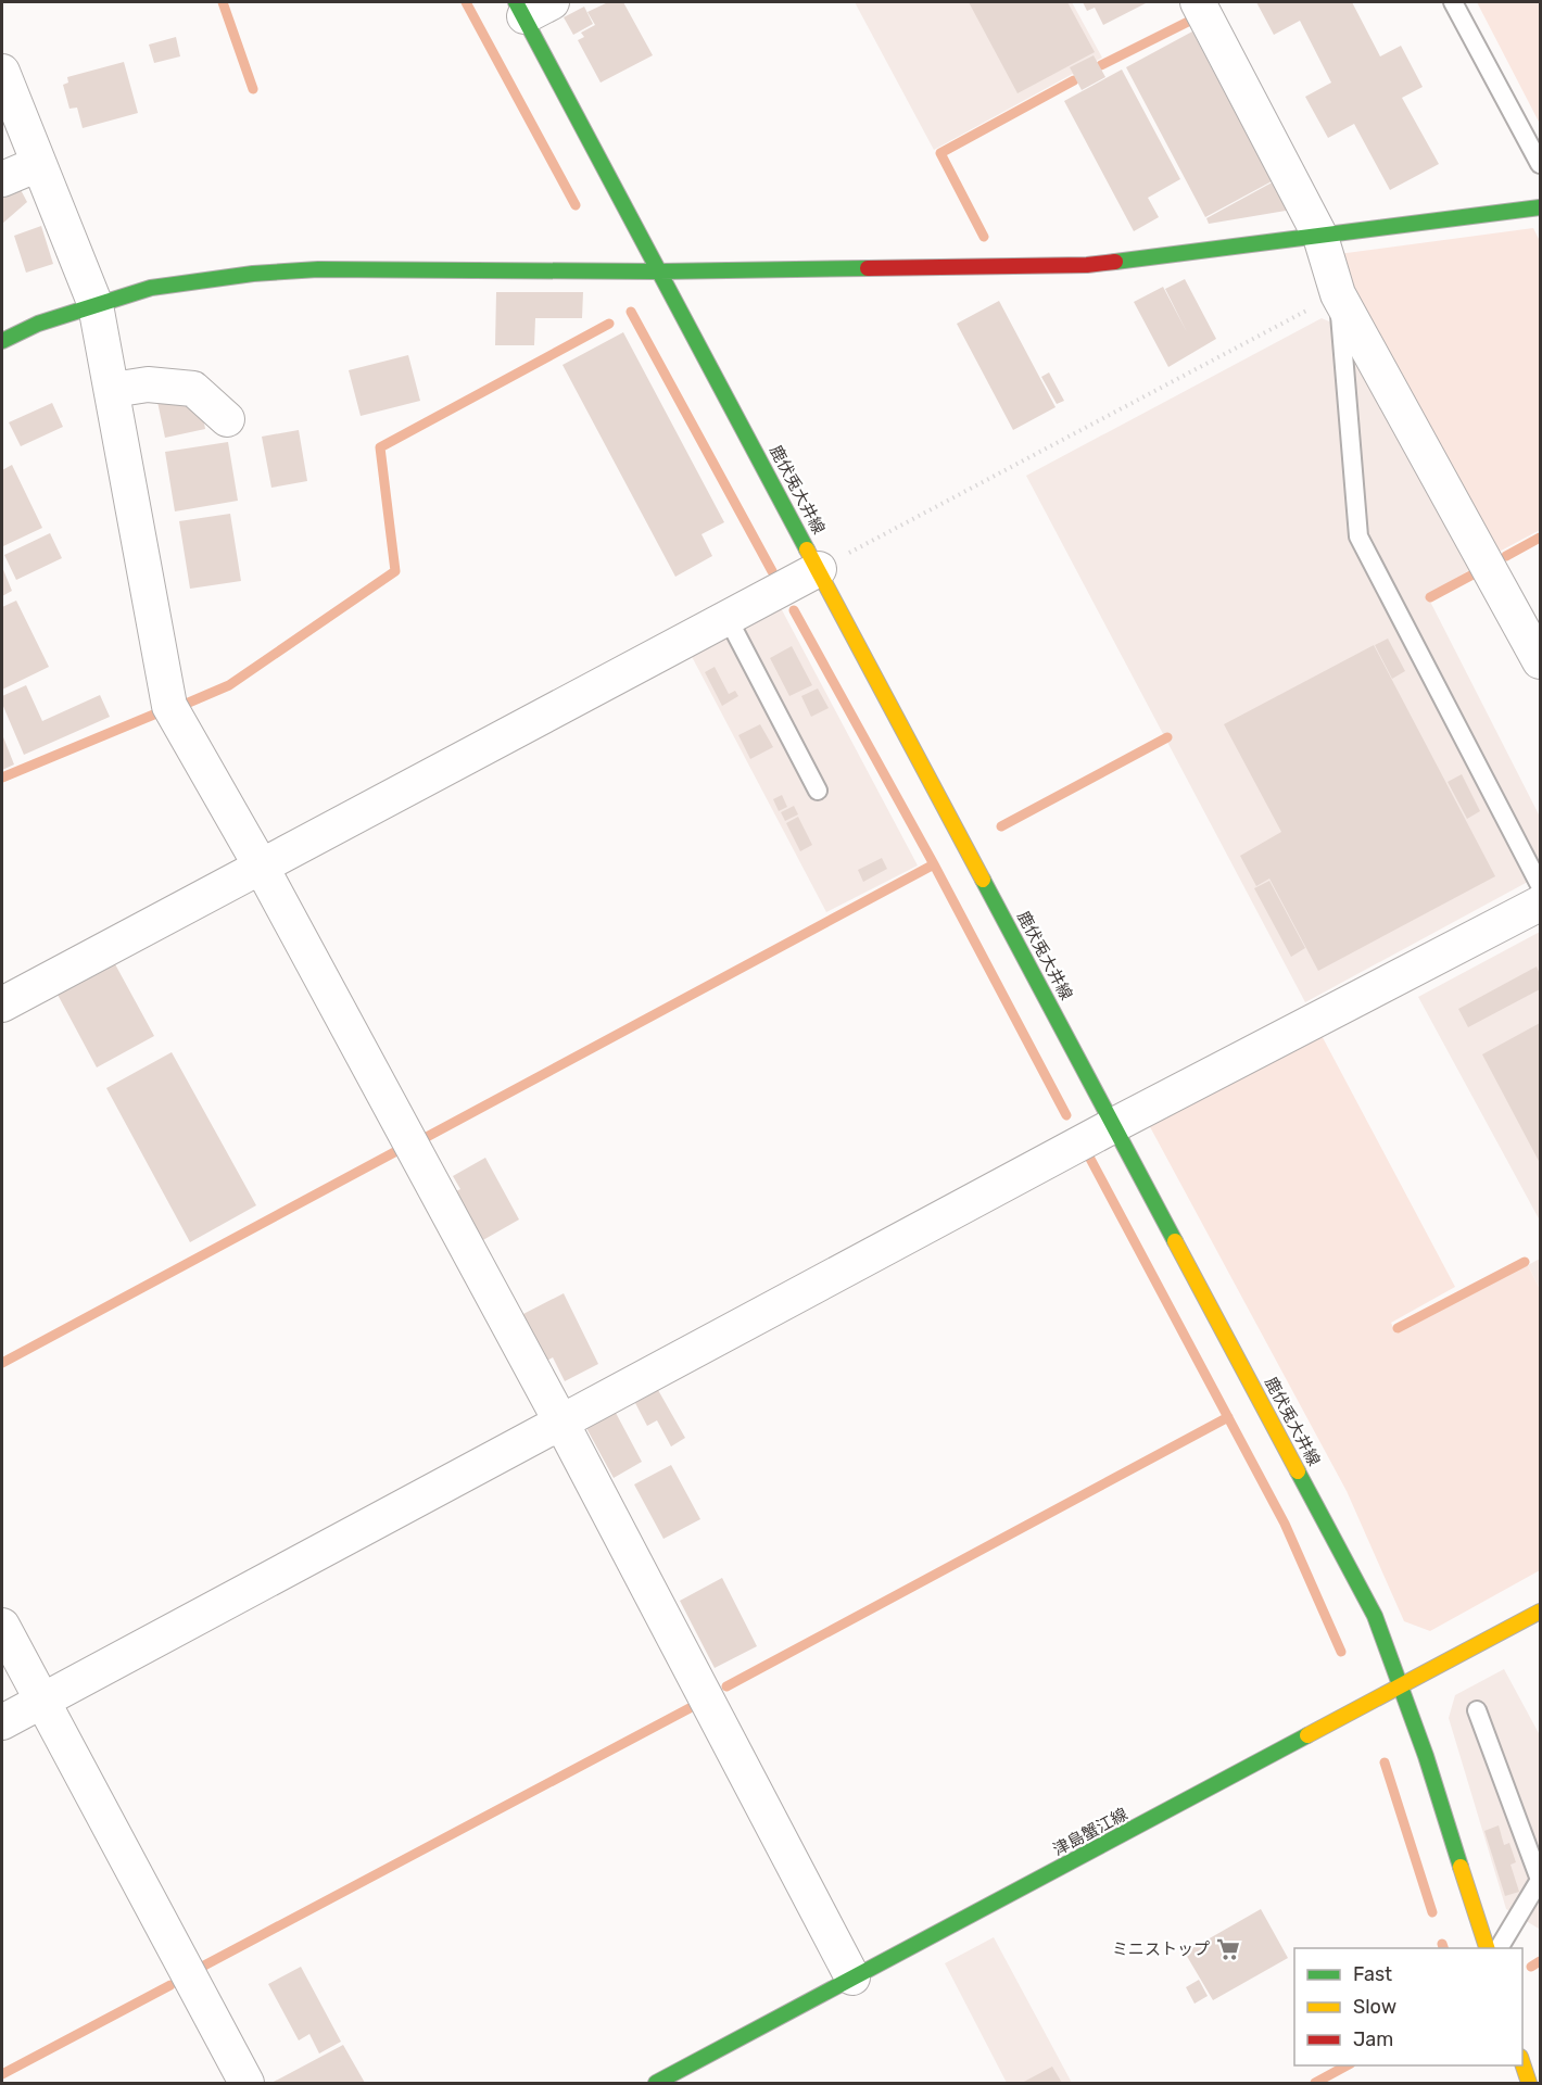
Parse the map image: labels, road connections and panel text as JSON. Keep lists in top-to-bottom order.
{
  "streets": {
    "main road": ["鹿伏兎大井線", "津島蟹江線"]
  },
  "crossings": [
    ["鹿伏兎大井線", "津島蟹江線"]
  ],
  "places": {
    "supermarket": ["ミニストップ"]
  },
  "legend": ["Fast", "Slow", "Jam"]
}
